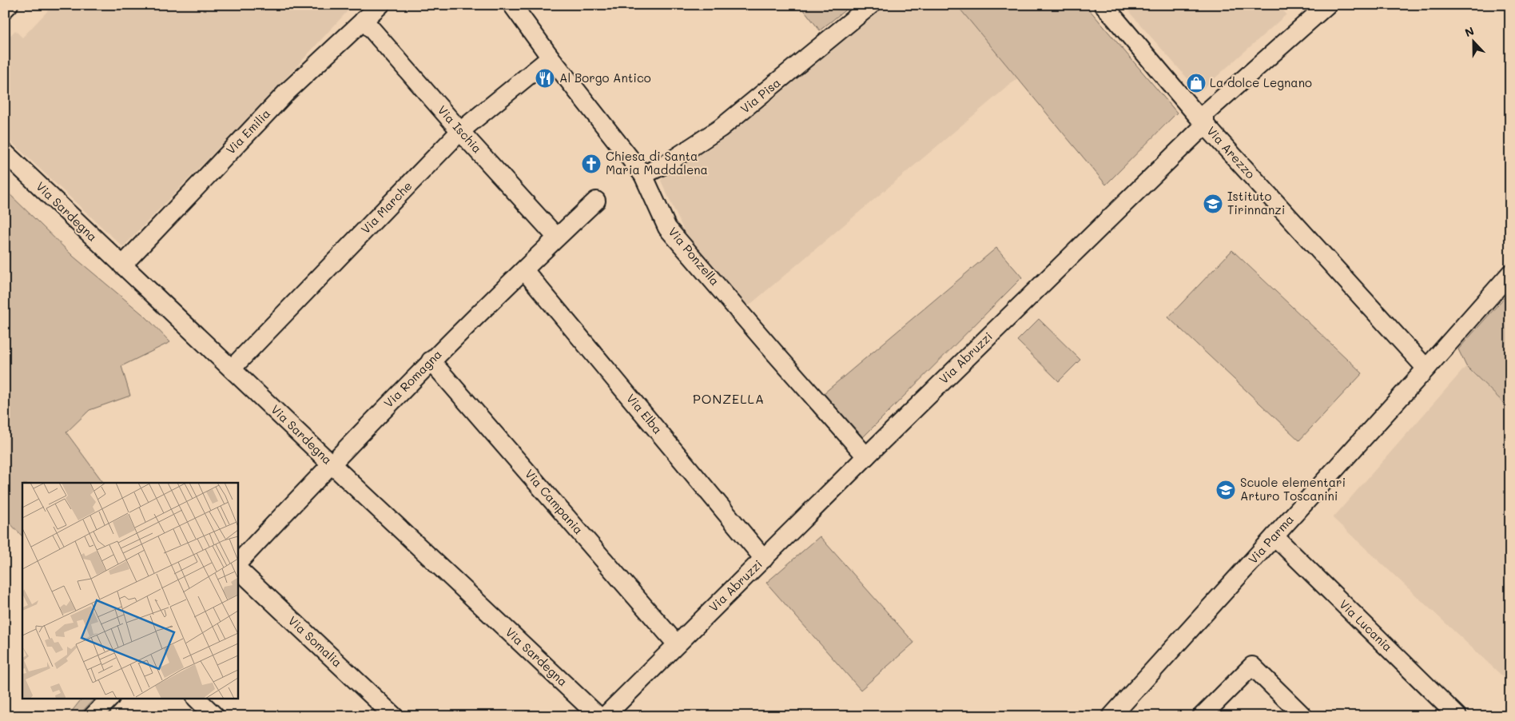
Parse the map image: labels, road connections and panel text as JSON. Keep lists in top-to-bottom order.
{
  "streets": {
    "street": [
      "Via Pisa",
      "Via Ischia",
      "Via Emilia",
      "Via Arezzo",
      "Via Marche",
      "Via Sardegna",
      "Via Ponzella",
      "Via Abruzzi",
      "Via Romagna",
      "Via Elba",
      "Via Campania",
      "Via Parma",
      "Via Lucania",
      "Via Somalia"
    ]
  },
  "crossings": [
    ["Via Pisa", "Via Ponzella"],
    ["Via Ischia", "Via Emilia"],
    ["Via Ischia", "Via Marche"],
    ["Via Ischia", "Via Romagna"],
    ["Via Emilia", "Via Sardegna"],
    ["Via Arezzo", "Via Abruzzi"],
    ["Via Arezzo", "Via Parma"],
    ["Via Marche", "Via Sardegna"],
    ["Via Marche", "Via Ponzella"],
    ["Via Sardegna", "Via Romagna"],
    ["Via Ponzella", "Via Abruzzi"],
    ["Via Abruzzi", "Via Elba"],
    ["Via Abruzzi", "Via Campania"],
    ["Via Romagna", "Via Elba"],
    ["Via Romagna", "Via Campania"],
    ["Via Parma", "Via Lucania"]
  ],
  "districts": ["PONZELLA"],
  "places": {
    "restaurant": ["Al Borgo Antico"],
    "shop": ["La dolce Legnano"],
    "church": ["Chiesa di Santa Maria Maddalena"],
    "school or university": ["Istituto Tirinnanzi", "Scuole elementari Arturo Toscanini"]
  },
  "north": "top"
}
